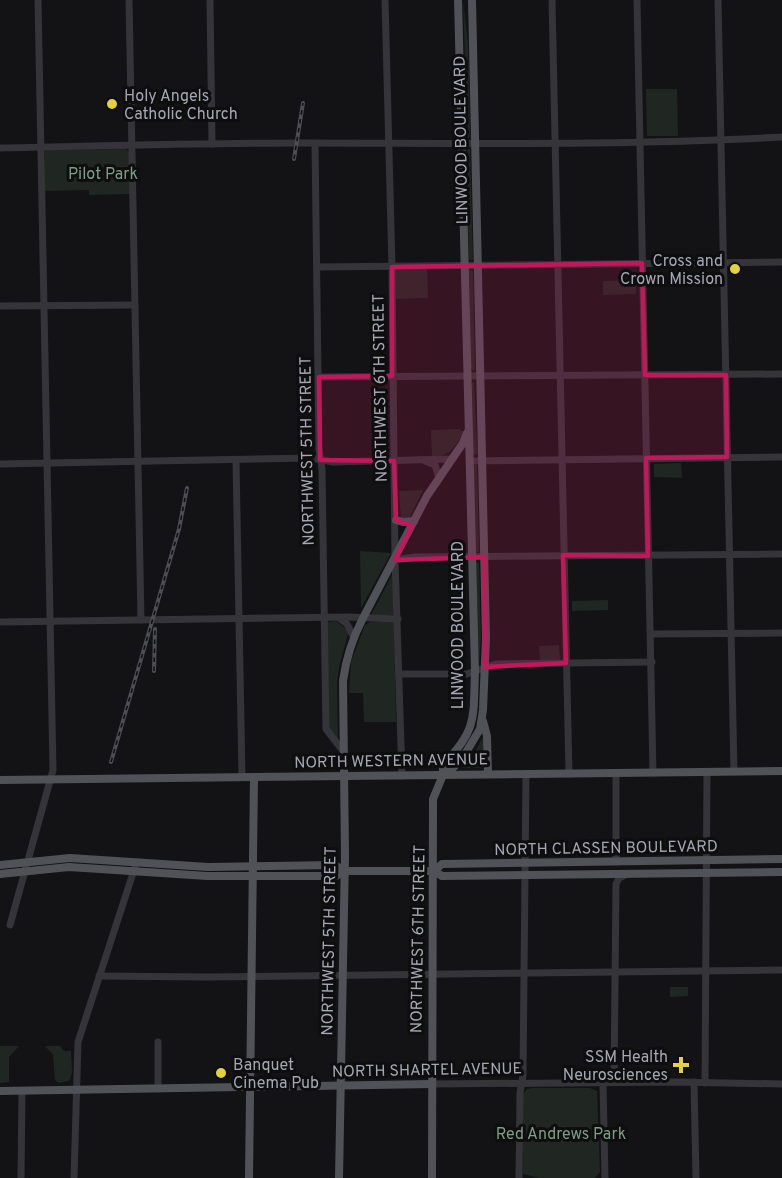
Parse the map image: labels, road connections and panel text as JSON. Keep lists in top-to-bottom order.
{
  "streets": {
    "main road": [
      "LINWOOD BOULEVARD",
      "NORTHWEST 6TH STREET",
      "NORTHWEST 5TH STREET",
      "NORTH WESTERN AVENUE",
      "NORTH CLASSEN BOULEVARD",
      "NORTH SHARTEL AVENUE"
    ]
  },
  "crossings": [
    ["LINWOOD BOULEVARD", "NORTHWEST 6TH STREET"],
    ["LINWOOD BOULEVARD", "NORTHWEST 5TH STREET"],
    ["LINWOOD BOULEVARD", "NORTH WESTERN AVENUE"],
    ["NORTHWEST 6TH STREET", "NORTHWEST 5TH STREET"],
    ["NORTHWEST 6TH STREET", "NORTH WESTERN AVENUE"],
    ["NORTHWEST 6TH STREET", "NORTH CLASSEN BOULEVARD"],
    ["NORTHWEST 6TH STREET", "NORTH SHARTEL AVENUE"],
    ["NORTHWEST 5TH STREET", "NORTH WESTERN AVENUE"],
    ["NORTHWEST 5TH STREET", "NORTH CLASSEN BOULEVARD"],
    ["NORTHWEST 5TH STREET", "NORTH SHARTEL AVENUE"]
  ],
  "parks": ["Pilot Park", "Red Andrews Park"],
  "places": {
    "other": ["Holy Angels Catholic Church", "Cross and Crown Mission", "Banquet Cinema Pub"],
    "health": ["SSM Health Neurosciences"]
  }
}
